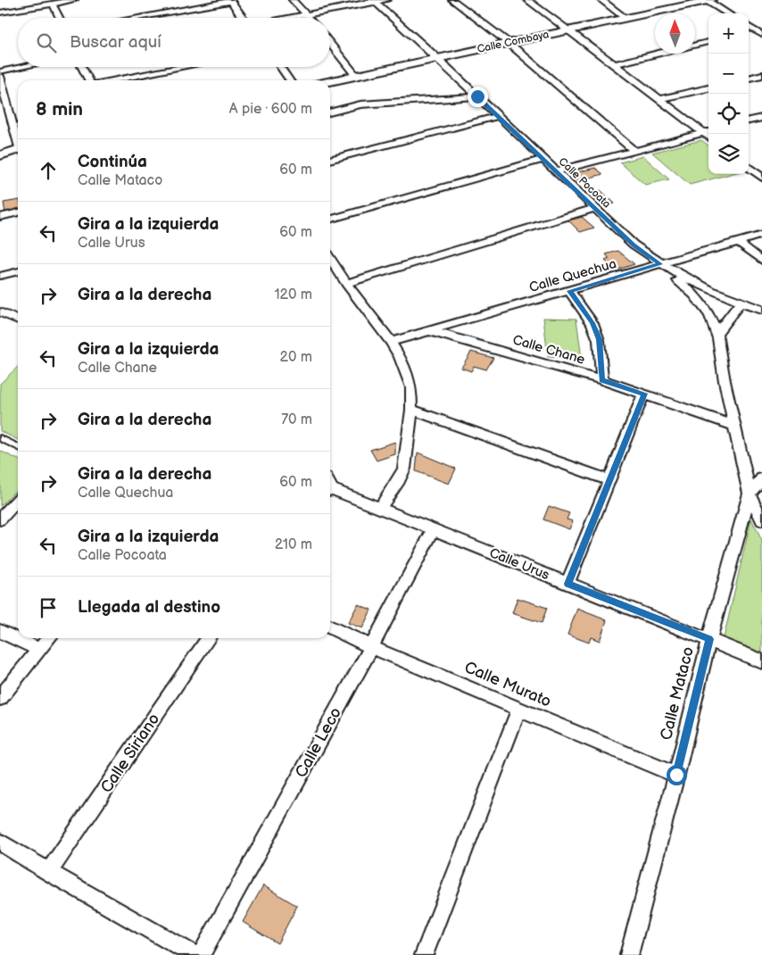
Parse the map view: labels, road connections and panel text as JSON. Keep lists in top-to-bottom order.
{
  "streets": {
    "street": [
      "Calle Combaya",
      "Calle Pocoata",
      "Calle Quechua",
      "Calle Chane",
      "Calle Urus",
      "Calle Murato",
      "Calle Mataco",
      "Calle Leco",
      "Calle Siriano"
    ]
  },
  "crossings": [
    ["Calle Combaya", "Calle Pocoata"],
    ["Calle Pocoata", "Calle Quechua"],
    ["Calle Quechua", "Calle Chane"],
    ["Calle Urus", "Calle Mataco"],
    ["Calle Urus", "Calle Leco"],
    ["Calle Murato", "Calle Mataco"],
    ["Calle Murato", "Calle Leco"]
  ],
  "north": "top",
  "page": {
    "map_buttons": ["+", "−"],
    "search": "Buscar aquí",
    "heading": ["8 min", "A pie · 600 m"],
    "list": [
      ["Continúa", "Calle Mataco", "60 m"],
      ["Gira a la izquierda", "Calle Urus", "60 m"],
      ["Gira a la derecha", "120 m"],
      ["Gira a la izquierda", "Calle Chane", "20 m"],
      ["Gira a la derecha", "70 m"],
      ["Gira a la derecha", "Calle Quechua", "60 m"],
      ["Gira a la izquierda", "Calle Pocoata", "210 m"],
      "Llegada al destino"
    ]
  }
}
